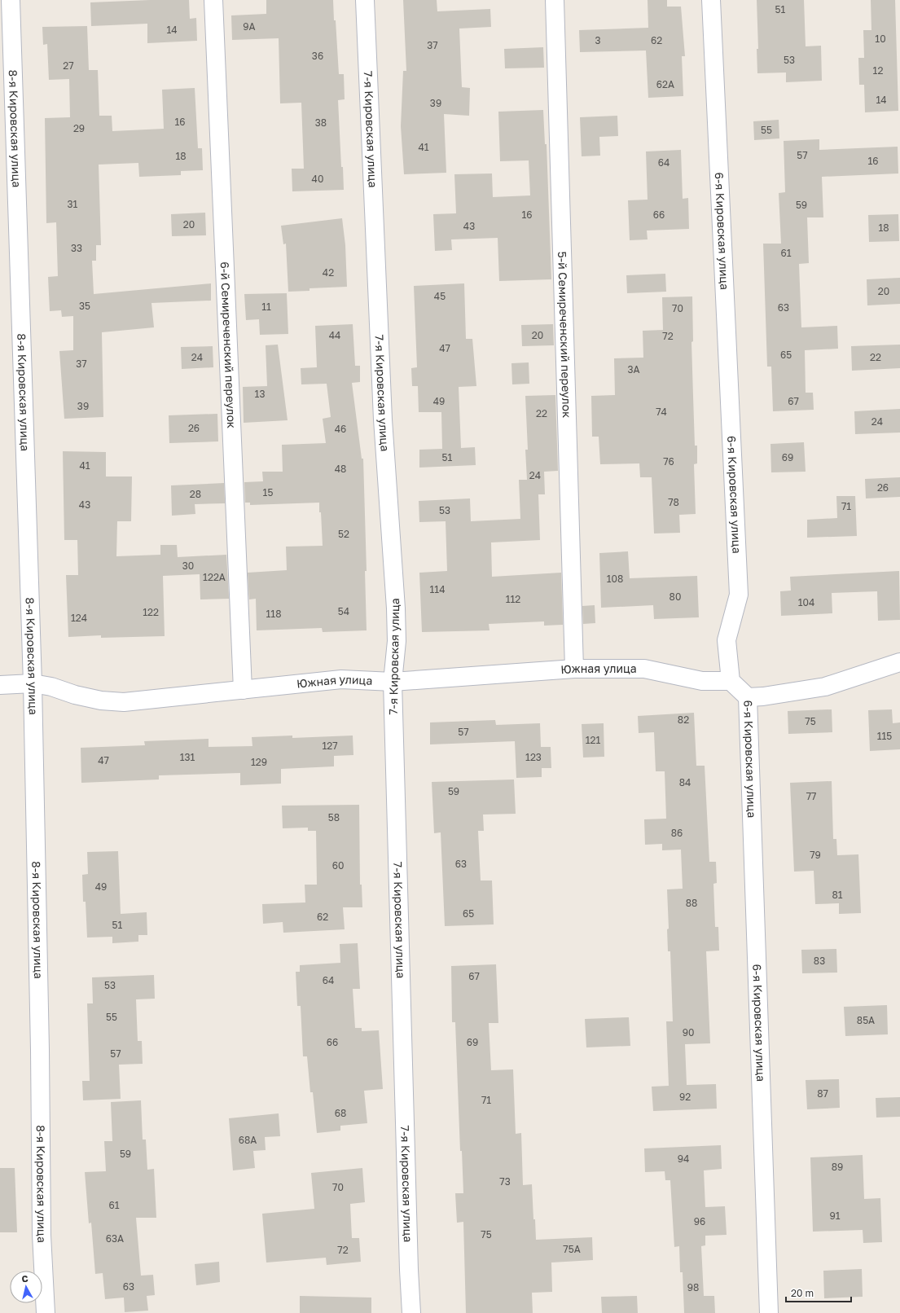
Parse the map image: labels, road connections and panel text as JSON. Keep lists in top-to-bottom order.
{
  "streets": {
    "street": [
      "8-я Кировская улица",
      "7-я Кировская улица",
      "6-я Кировская улица",
      "5-й Семиреченский переулок",
      "6-й Семиреченский переулок",
      "Южная улица"
    ]
  },
  "crossings": [
    ["8-я Кировская улица", "Южная улица"],
    ["7-я Кировская улица", "Южная улица"],
    ["6-я Кировская улица", "Южная улица"],
    ["5-й Семиреченский переулок", "Южная улица"],
    ["6-й Семиреченский переулок", "Южная улица"]
  ],
  "house_numbers": [
    "51",
    "9А",
    "14",
    "10",
    "3",
    "62",
    "37",
    "36",
    "53",
    "27",
    "12",
    "62А",
    "14",
    "39",
    "16",
    "38",
    "29",
    "55",
    "41",
    "57",
    "18",
    "16",
    "64",
    "40",
    "31",
    "59",
    "16",
    "66",
    "20",
    "43",
    "18",
    "33",
    "61",
    "42",
    "20",
    "45",
    "35",
    "11",
    "63",
    "70",
    "44",
    "20",
    "72",
    "47",
    "65",
    "24",
    "22",
    "37",
    "3А",
    "13",
    "49",
    "67",
    "39",
    "74",
    "22",
    "24",
    "26",
    "46",
    "51",
    "69",
    "76",
    "41",
    "48",
    "24",
    "26",
    "15",
    "28",
    "78",
    "43",
    "71",
    "53",
    "52",
    "30",
    "122А",
    "108",
    "114",
    "80",
    "112",
    "104",
    "54",
    "122",
    "118",
    "124",
    "82",
    "75",
    "57",
    "115",
    "121",
    "127",
    "131",
    "123",
    "47",
    "129",
    "84",
    "59",
    "77",
    "58",
    "86",
    "79",
    "63",
    "60",
    "49",
    "81",
    "88",
    "65",
    "62",
    "51",
    "83",
    "67",
    "64",
    "53",
    "55",
    "85А",
    "90",
    "66",
    "69",
    "57",
    "87",
    "92",
    "71",
    "68",
    "68А",
    "59",
    "94",
    "89",
    "73",
    "70",
    "61",
    "91",
    "96",
    "75",
    "63А",
    "75А",
    "72",
    "63",
    "98"
  ],
  "scale_bar": "20 m",
  "north": "top"
}
